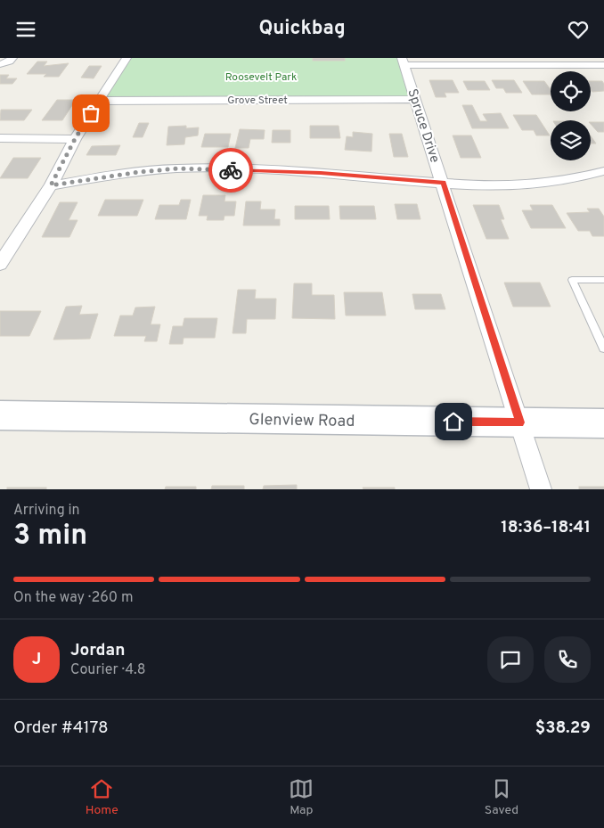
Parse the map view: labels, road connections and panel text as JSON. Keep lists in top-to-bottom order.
{
  "streets": {
    "main road": ["Glenview Road"],
    "street": ["Grove Street", "Spruce Drive"]
  },
  "crossings": [
    ["Grove Street", "Spruce Drive"],
    ["Spruce Drive", "Glenview Road"]
  ],
  "parks": ["Roosevelt Park"],
  "page": {
    "header": "Quickbag",
    "heading": ["3 min", "Arriving in", "18:36–18:41"],
    "panel": [
      "Jordan",
      "Courier · 4.8",
      "Order #4178",
      "$38.29"
    ],
    "bar": "On the way · 260 m",
    "round": "J",
    "tabs": ["Home", "Map", "Saved"]
  }
}
